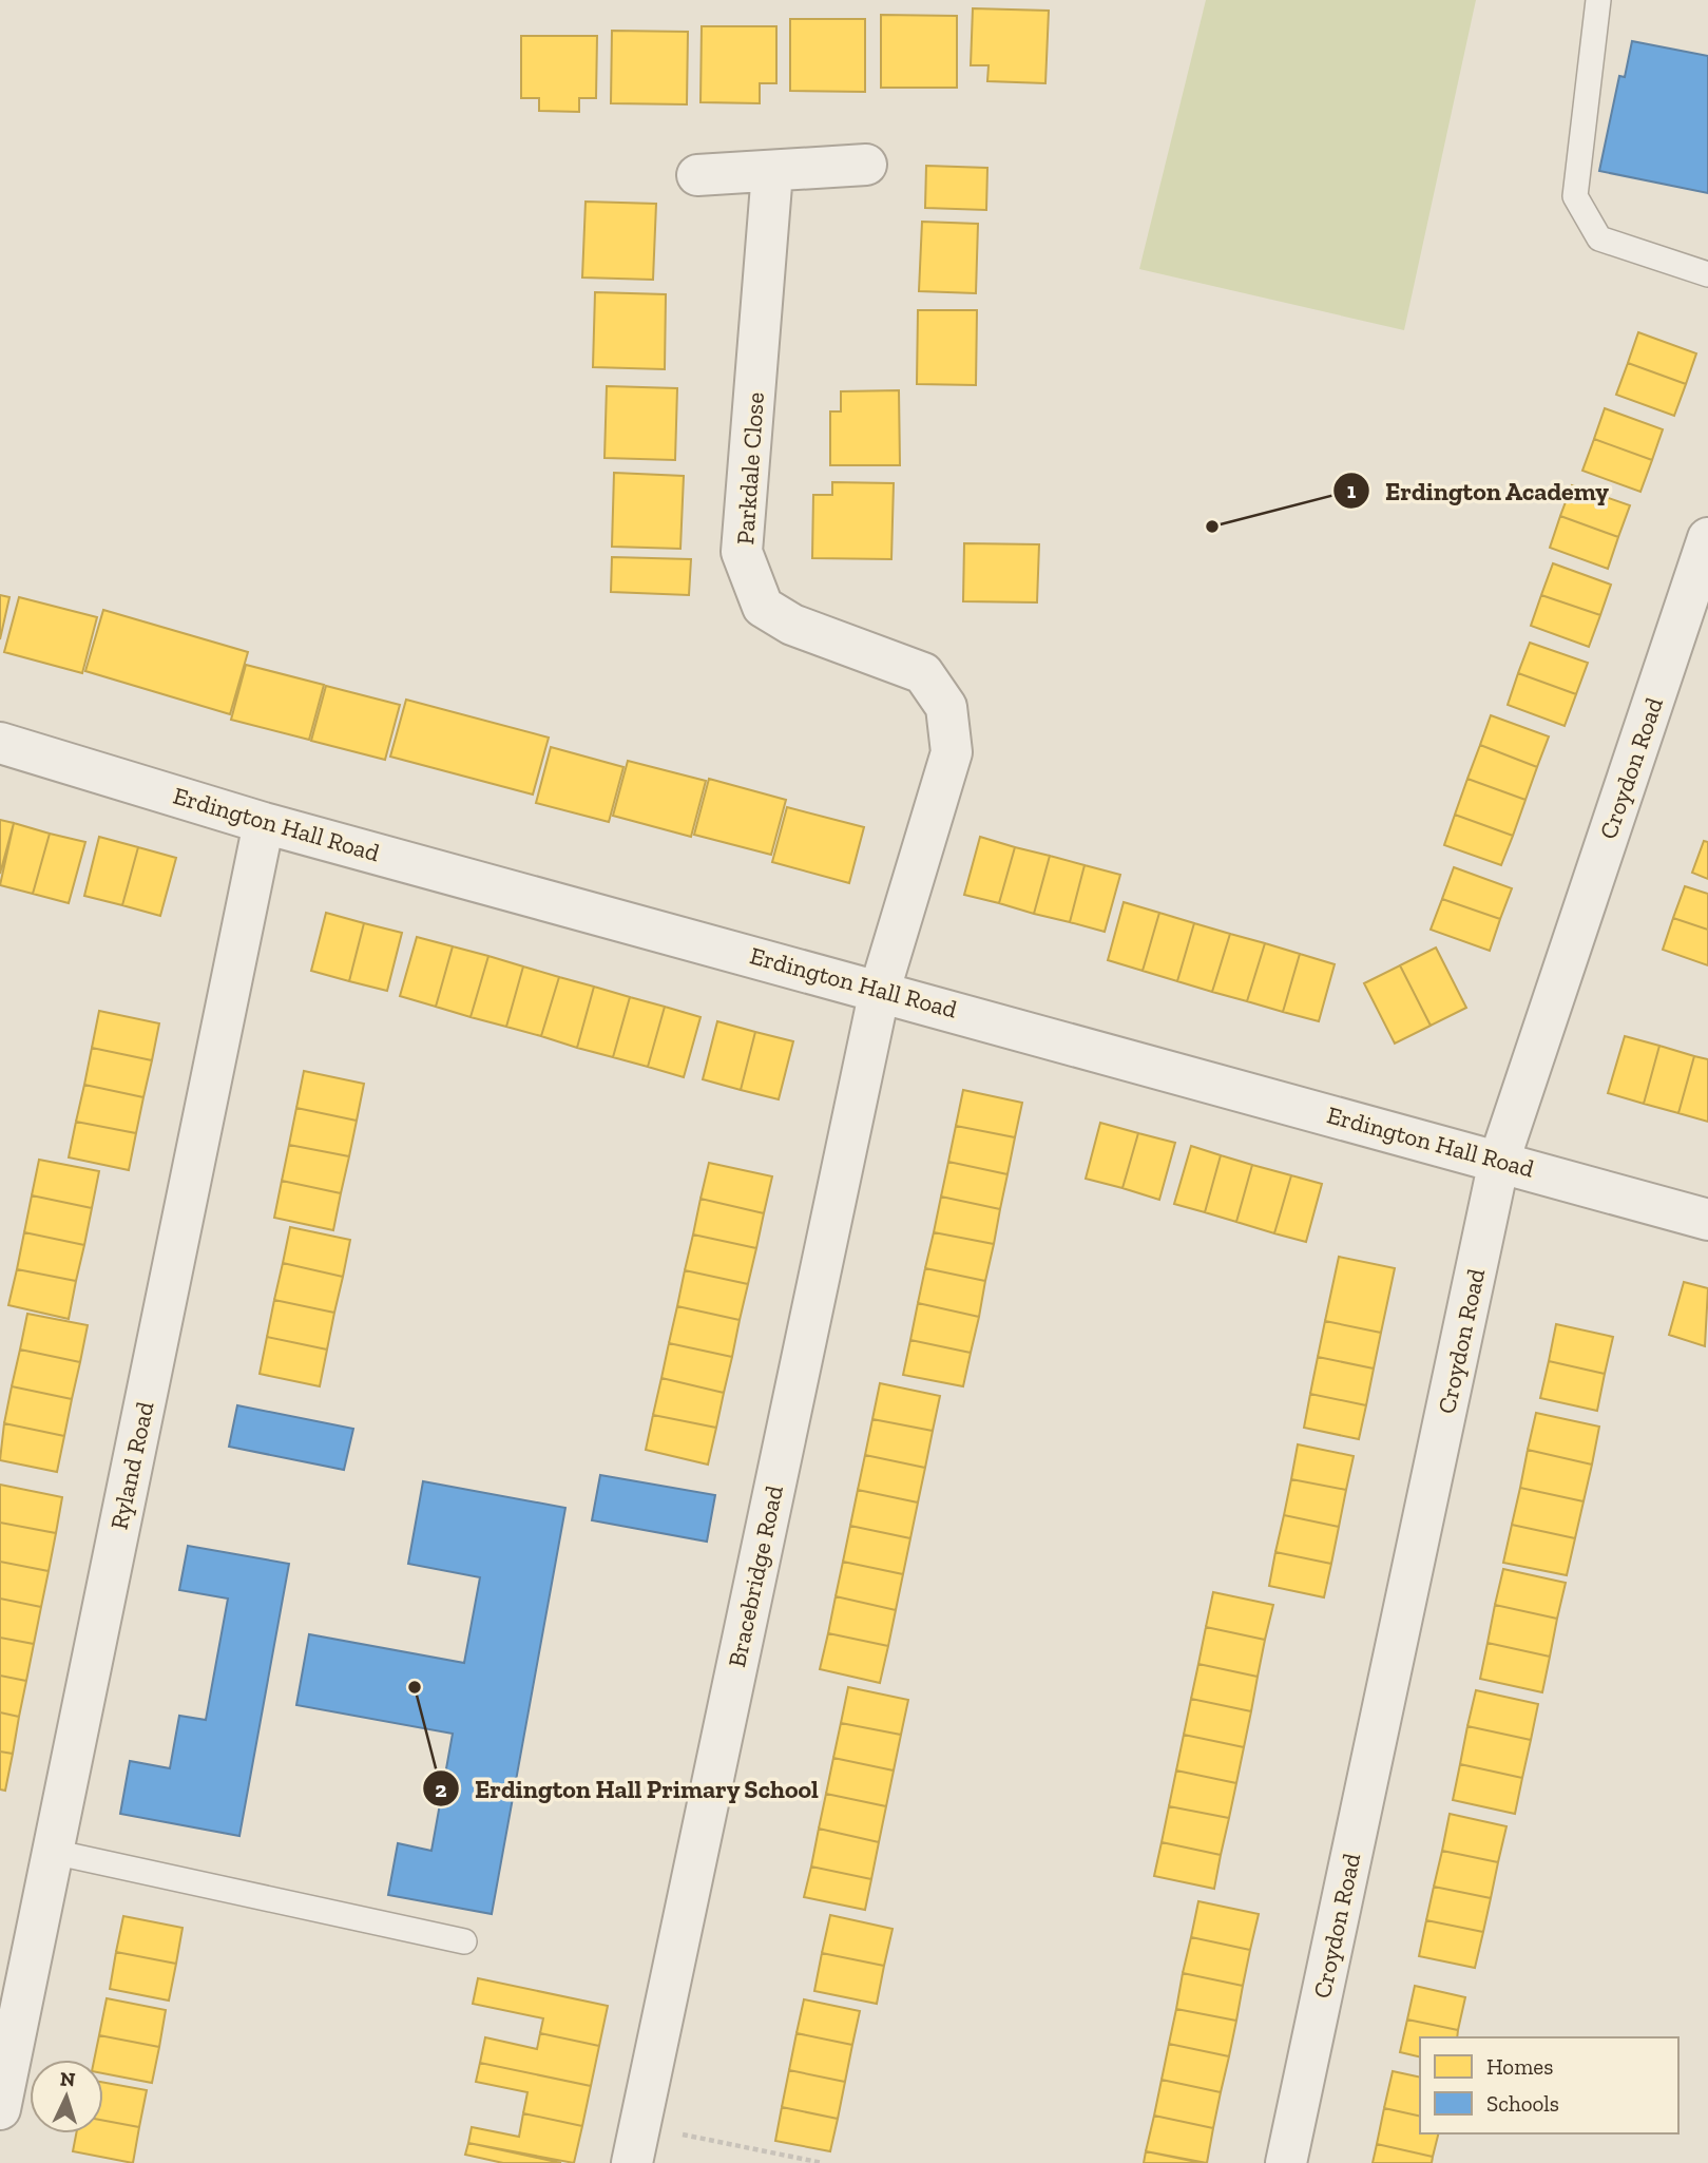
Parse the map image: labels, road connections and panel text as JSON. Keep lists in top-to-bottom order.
{
  "streets": {
    "street": [
      "Parkdale Close",
      "Croydon Road",
      "Erdington Hall Road",
      "Ryland Road",
      "Bracebridge Road"
    ]
  },
  "crossings": [
    ["Parkdale Close", "Erdington Hall Road"],
    ["Parkdale Close", "Bracebridge Road"],
    ["Croydon Road", "Erdington Hall Road"],
    ["Erdington Hall Road", "Ryland Road"],
    ["Erdington Hall Road", "Bracebridge Road"]
  ],
  "places": ["Erdington Academy", "Erdington Hall Primary School"],
  "legend": ["Homes", "Schools"],
  "north": "top"
}
